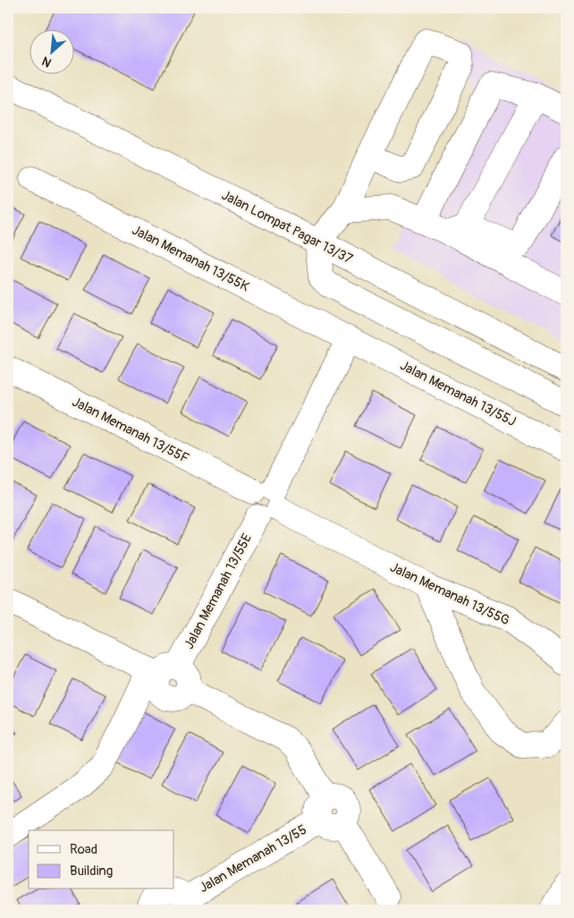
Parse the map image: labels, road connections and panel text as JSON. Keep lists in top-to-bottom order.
{
  "streets": {
    "street": [
      "Jalan Lompat Pagar 13/37",
      "Jalan Memanah 13/55K",
      "Jalan Memanah 13/55J",
      "Jalan Memanah 13/55F",
      "Jalan Memanah 13/55E",
      "Jalan Memanah 13/55G",
      "Jalan Memanah 13/55"
    ]
  },
  "crossings": [
    ["Jalan Memanah 13/55K", "Jalan Memanah 13/55J"],
    ["Jalan Memanah 13/55K", "Jalan Memanah 13/55E"],
    ["Jalan Memanah 13/55J", "Jalan Memanah 13/55E"],
    ["Jalan Memanah 13/55F", "Jalan Memanah 13/55E"],
    ["Jalan Memanah 13/55F", "Jalan Memanah 13/55G"],
    ["Jalan Memanah 13/55E", "Jalan Memanah 13/55G"]
  ],
  "legend": ["Road", "Building"],
  "north": "bottom left"
}
